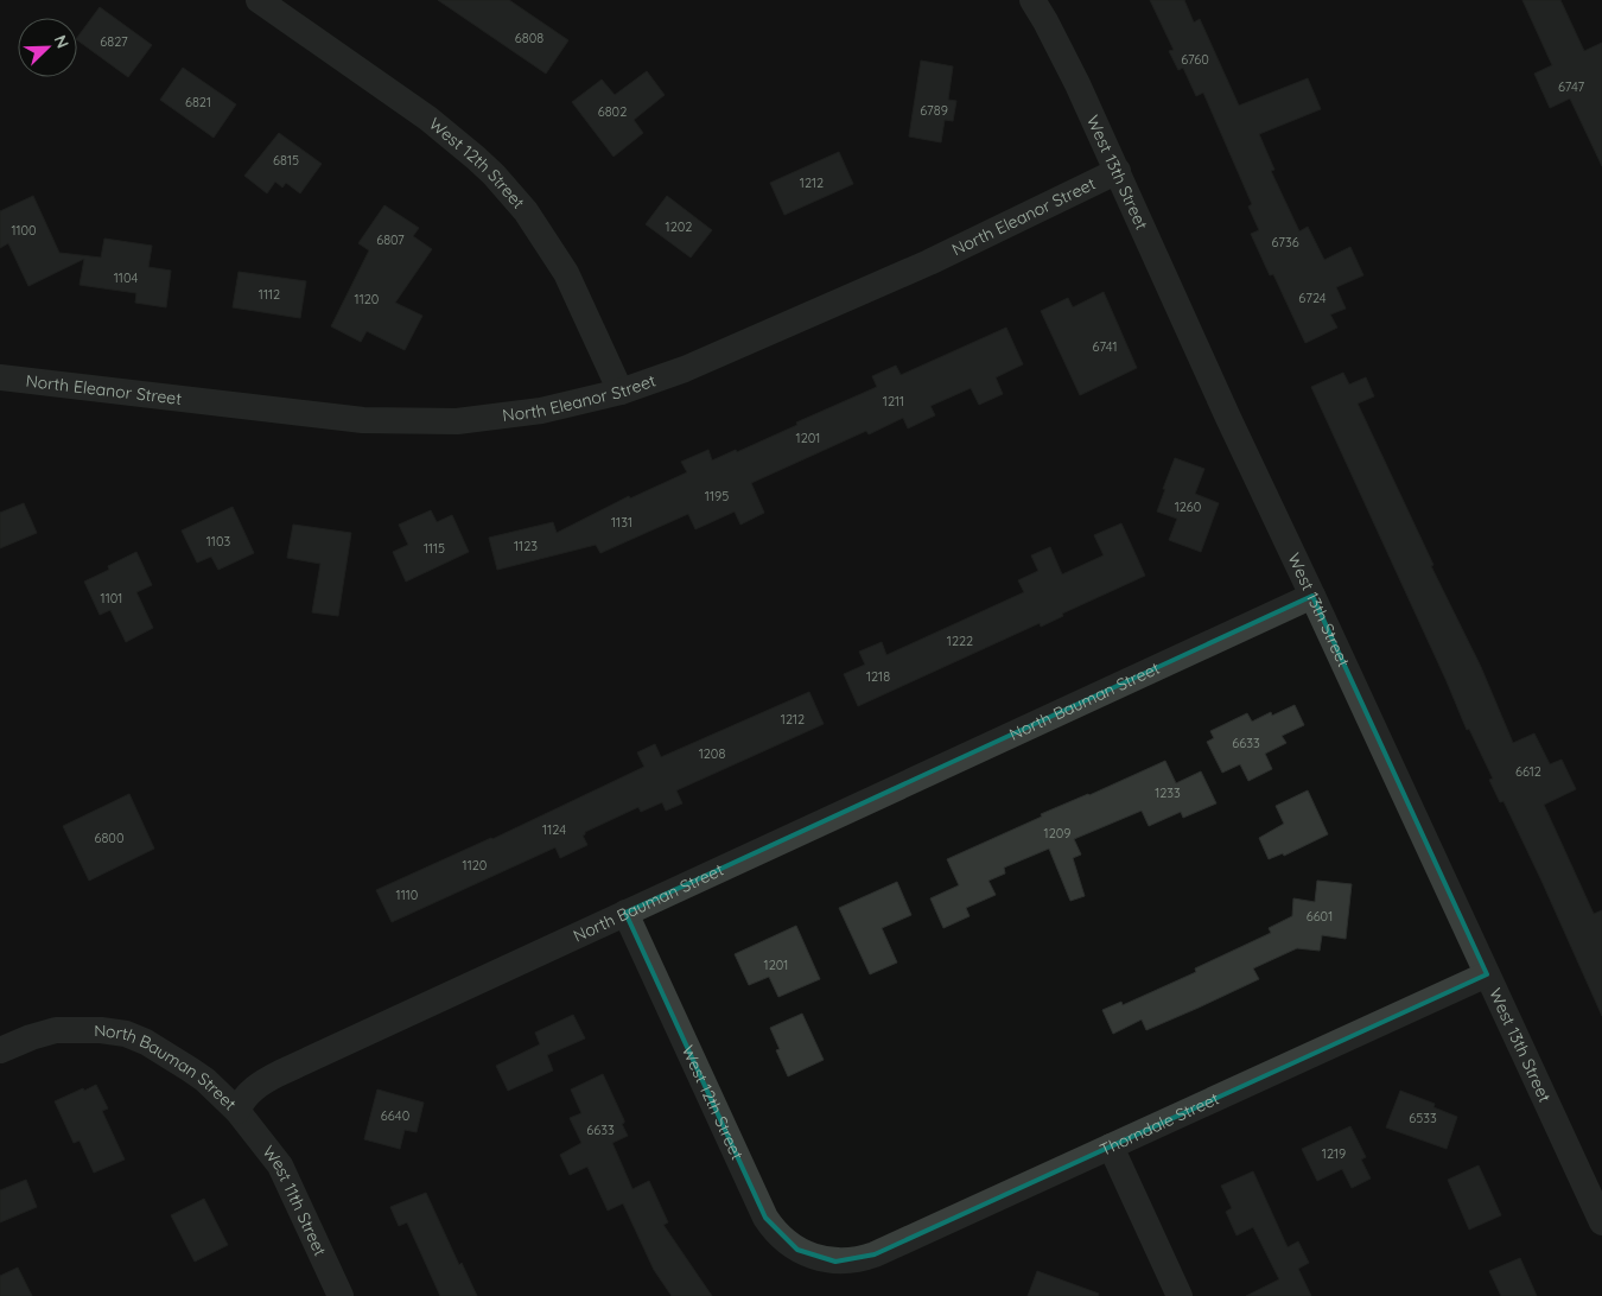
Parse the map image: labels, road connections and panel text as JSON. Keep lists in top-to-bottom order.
{
  "streets": {
    "street": [
      "West 12th Street",
      "West 13th Street",
      "North Eleanor Street",
      "North Bauman Street",
      "Thorndale Street",
      "West 11th Street"
    ]
  },
  "crossings": [
    ["West 12th Street", "North Eleanor Street"],
    ["West 12th Street", "North Bauman Street"],
    ["West 12th Street", "Thorndale Street"],
    ["West 13th Street", "North Eleanor Street"],
    ["West 13th Street", "North Bauman Street"],
    ["West 13th Street", "Thorndale Street"],
    ["North Bauman Street", "West 11th Street"]
  ],
  "house_numbers": [
    "6808",
    "6827",
    "6760",
    "6747",
    "6821",
    "6789",
    "6802",
    "6815",
    "1212",
    "1202",
    "1100",
    "6807",
    "6736",
    "1104",
    "1112",
    "6724",
    "1120",
    "6741",
    "1211",
    "1201",
    "1195",
    "1260",
    "1131",
    "1103",
    "1123",
    "1115",
    "1101",
    "1222",
    "1218",
    "1212",
    "6633",
    "1208",
    "6612",
    "1233",
    "1124",
    "1209",
    "6800",
    "1120",
    "1110",
    "6601",
    "1201",
    "6640",
    "6533",
    "6633",
    "1219"
  ],
  "north": "top right"
}
